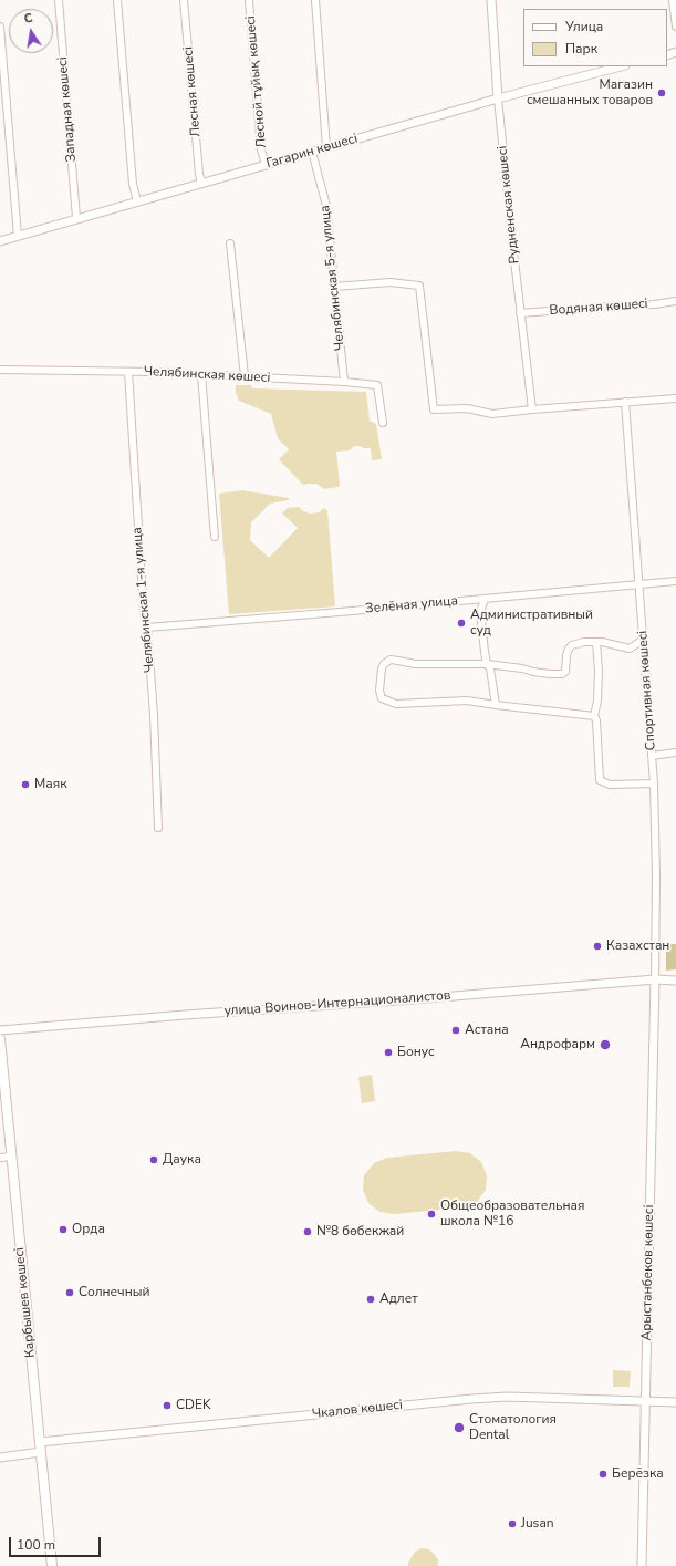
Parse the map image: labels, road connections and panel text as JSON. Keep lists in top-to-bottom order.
{
  "streets": {
    "main road": ["Карбышев көшесі"],
    "street": [
      "Лесной тұйық көшесі",
      "Лесная көшесі",
      "Западная көшесі",
      "Гагарин көшесі",
      "Рудненская көшесі",
      "Челябинская 5-я улица",
      "Водяная көшесі",
      "Челябинская көшесі",
      "Челябинская 1-я улица",
      "Зелёная улица",
      "Спортивная көшесі",
      "улица Воинов-Интернационалистов",
      "Арыстанбеков көшесі",
      "Чкалов көшесі"
    ]
  },
  "crossings": [
    ["Лесной тұйық көшесі", "Гагарин көшесі"],
    ["Лесная көшесі", "Гагарин көшесі"],
    ["Западная көшесі", "Гагарин көшесі"],
    ["Гагарин көшесі", "Рудненская көшесі"],
    ["Гагарин көшесі", "Челябинская 5-я улица"],
    ["Рудненская көшесі", "Водяная көшесі"],
    ["Челябинская 5-я улица", "Челябинская көшесі"],
    ["Челябинская көшесі", "Челябинская 1-я улица"],
    ["Челябинская 1-я улица", "Зелёная улица"],
    ["Зелёная улица", "Спортивная көшесі"],
    ["Спортивная көшесі", "улица Воинов-Интернационалистов"],
    ["Спортивная көшесі", "Арыстанбеков көшесі"],
    ["улица Воинов-Интернационалистов", "Арыстанбеков көшесі"],
    ["Арыстанбеков көшесі", "Чкалов көшесі"],
    ["Карбышев көшесі", "Чкалов көшесі"]
  ],
  "places": [
    "Магазин смешанных товаров",
    "Административный суд",
    "Маяк",
    "Казахстан",
    "Астана",
    "Андрофарм",
    "Бонус",
    "Даука",
    "Общеобразовательная школа №16",
    "Орда",
    "№8 бөбекжай",
    "Солнечный",
    "Адлет",
    "CDEK",
    "Стоматология Dental",
    "Берёзка",
    "Jusan"
  ],
  "legend": ["Улица", "Парк"],
  "scale_bar": "100 m",
  "north": "top"
}
